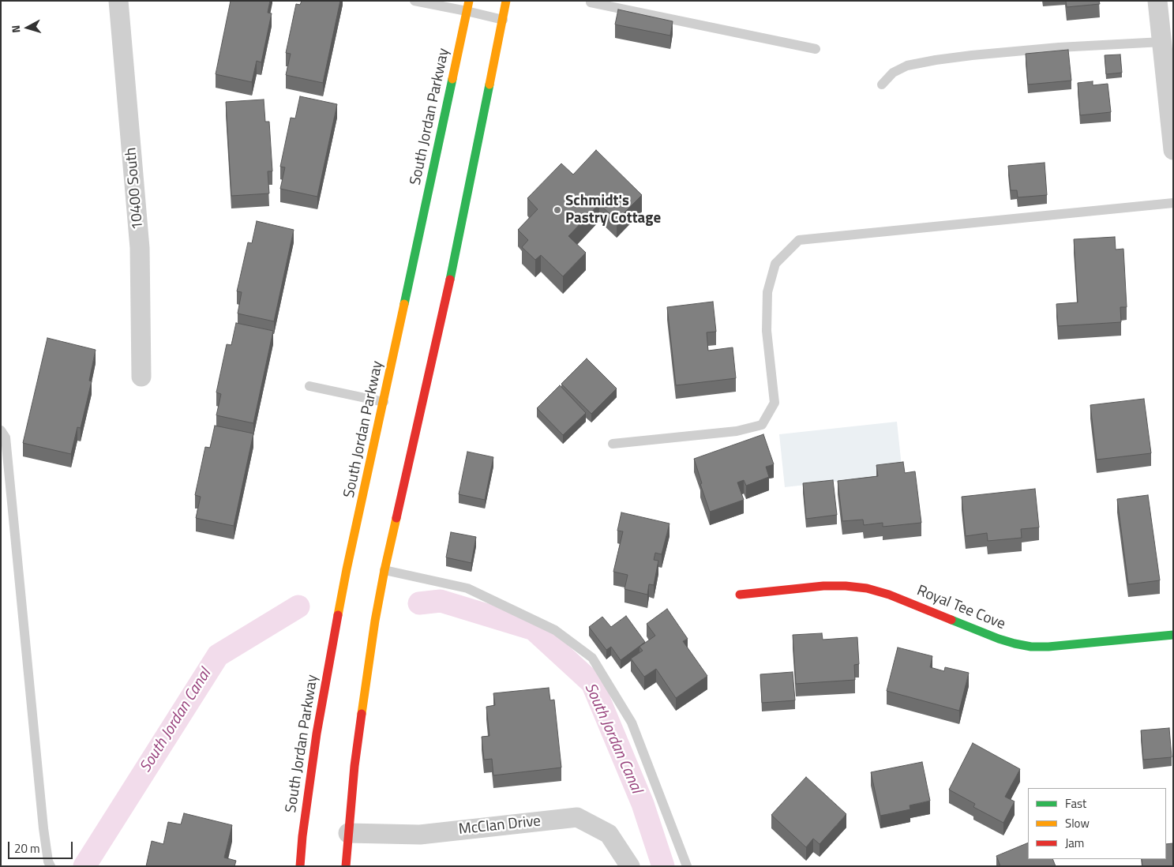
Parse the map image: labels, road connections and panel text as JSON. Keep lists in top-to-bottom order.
{
  "streets": {
    "main road": ["South Jordan Parkway", "Royal Tee Cove"],
    "street": ["10400 South", "McClan Drive"]
  },
  "water": ["South Jordan Canal"],
  "places": ["Schmidt's Pastry Cottage"],
  "legend": ["Fast", "Slow", "Jam"],
  "scale_bar": "20 m",
  "north": "left"
}
